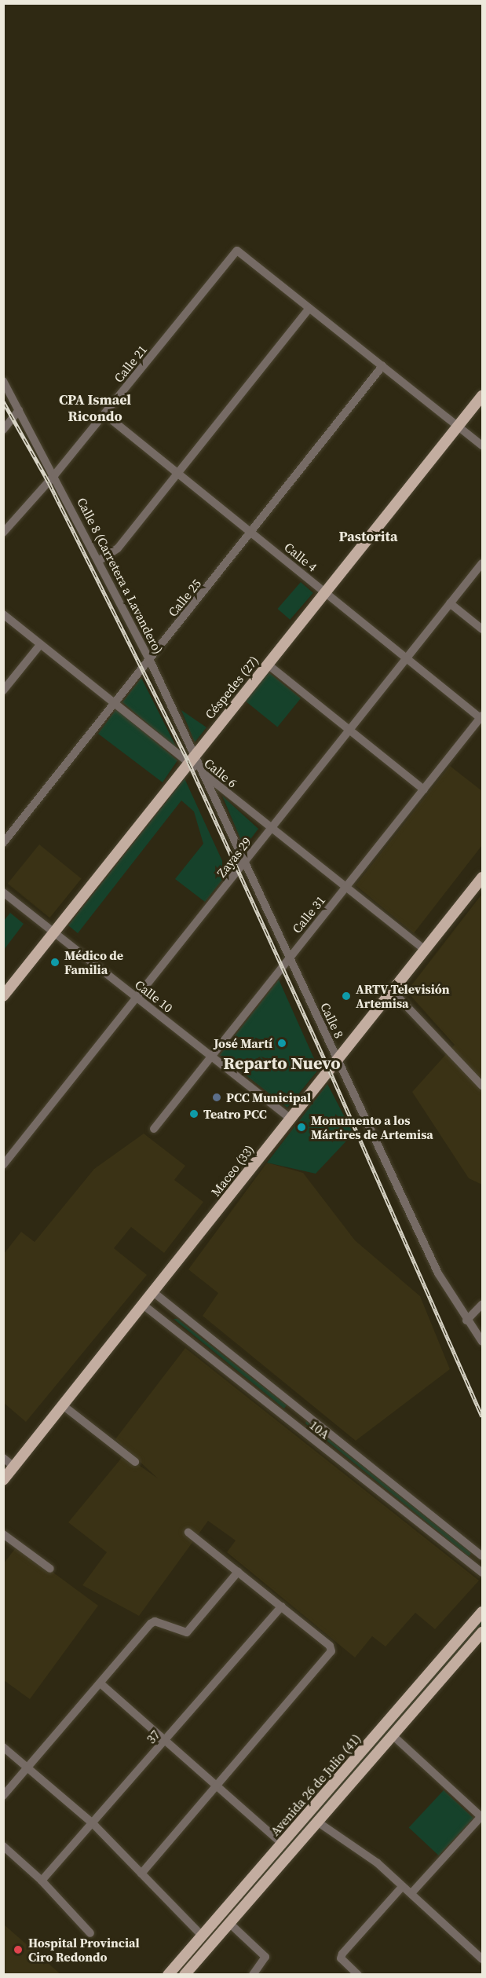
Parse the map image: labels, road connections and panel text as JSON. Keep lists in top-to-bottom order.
{
  "streets": {
    "main road": ["Céspedes (27)", "Maceo (33)", "Avenida 26 de Julio (41)"],
    "street": [
      "Calle 21",
      "Calle 4",
      "Calle 8 (Carretera a Lavandero)",
      "Calle 25",
      "Calle 6",
      "Zayas 29",
      "Calle 31",
      "Calle 10",
      "Calle 8",
      "10A",
      "37"
    ]
  },
  "crossings": [
    ["Calle 21", "Calle 4"],
    ["Calle 21", "Calle 8 (Carretera a Lavandero)"],
    ["Calle 4", "Calle 25"],
    ["Calle 4", "Céspedes (27)"],
    ["Calle 4", "Zayas 29"],
    ["Calle 4", "Calle 31"],
    ["Calle 8 (Carretera a Lavandero)", "Calle 25"],
    ["Calle 8 (Carretera a Lavandero)", "Céspedes (27)"],
    ["Calle 8 (Carretera a Lavandero)", "Calle 6"],
    ["Calle 8 (Carretera a Lavandero)", "Calle 8"],
    ["Calle 25", "Calle 6"],
    ["Céspedes (27)", "Calle 6"],
    ["Céspedes (27)", "Calle 10"],
    ["Céspedes (27)", "Calle 8"],
    ["Calle 6", "Zayas 29"],
    ["Calle 6", "Calle 31"],
    ["Calle 6", "Calle 8"],
    ["Calle 6", "Maceo (33)"],
    ["Zayas 29", "Calle 10"],
    ["Zayas 29", "Calle 8"],
    ["Calle 31", "Calle 10"],
    ["Calle 31", "Calle 8"],
    ["Calle 10", "Maceo (33)"],
    ["Calle 8", "Maceo (33)"],
    ["Maceo (33)", "10A"]
  ],
  "districts": ["CPA Ismael Ricondo", "Pastorita", "Reparto Nuevo"],
  "places": [
    "Médico de Familia",
    "ARTV Televisión Artemisa",
    "José Martí",
    "PCC Municipal",
    "Teatro PCC",
    "Monumento a los Mártires de Artemisa",
    "Hospital Provincial Ciro Redondo"
  ]
}
